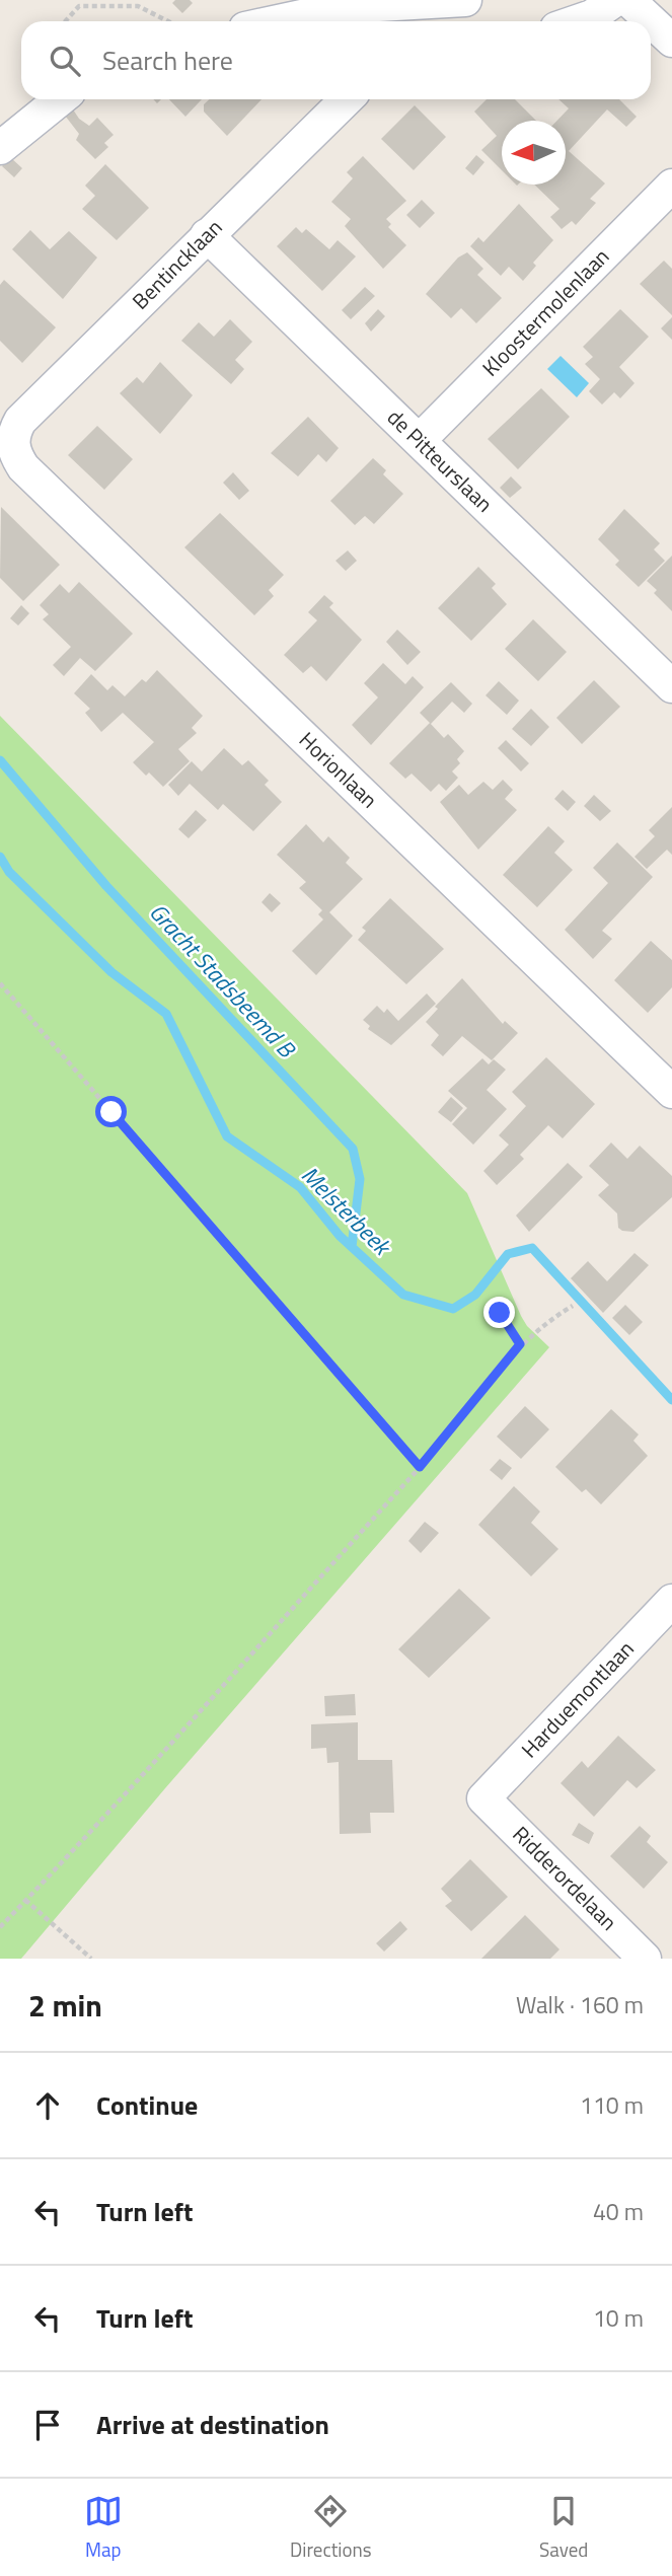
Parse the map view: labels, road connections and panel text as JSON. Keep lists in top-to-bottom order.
{
  "streets": {
    "street": [
      "Bentincklaan",
      "Kloostermolenlaan",
      "de Pitteurslaan",
      "Horionlaan",
      "Harduemontlaan",
      "Ridderordelaan"
    ]
  },
  "crossings": [
    ["Bentincklaan", "de Pitteurslaan"],
    ["Bentincklaan", "Horionlaan"],
    ["Kloostermolenlaan", "de Pitteurslaan"],
    ["Harduemontlaan", "Ridderordelaan"]
  ],
  "water": ["Gracht Stadsbeemd B", "Melsterbeek"],
  "north": "left",
  "page": {
    "search": "Search here",
    "heading": ["2 min", "Walk · 160 m"],
    "list": [
      ["Continue", "110 m"],
      ["Turn left", "40 m"],
      ["Turn left", "10 m"],
      "Arrive at destination"
    ],
    "nav": ["Map", "Directions", "Saved"]
  }
}
